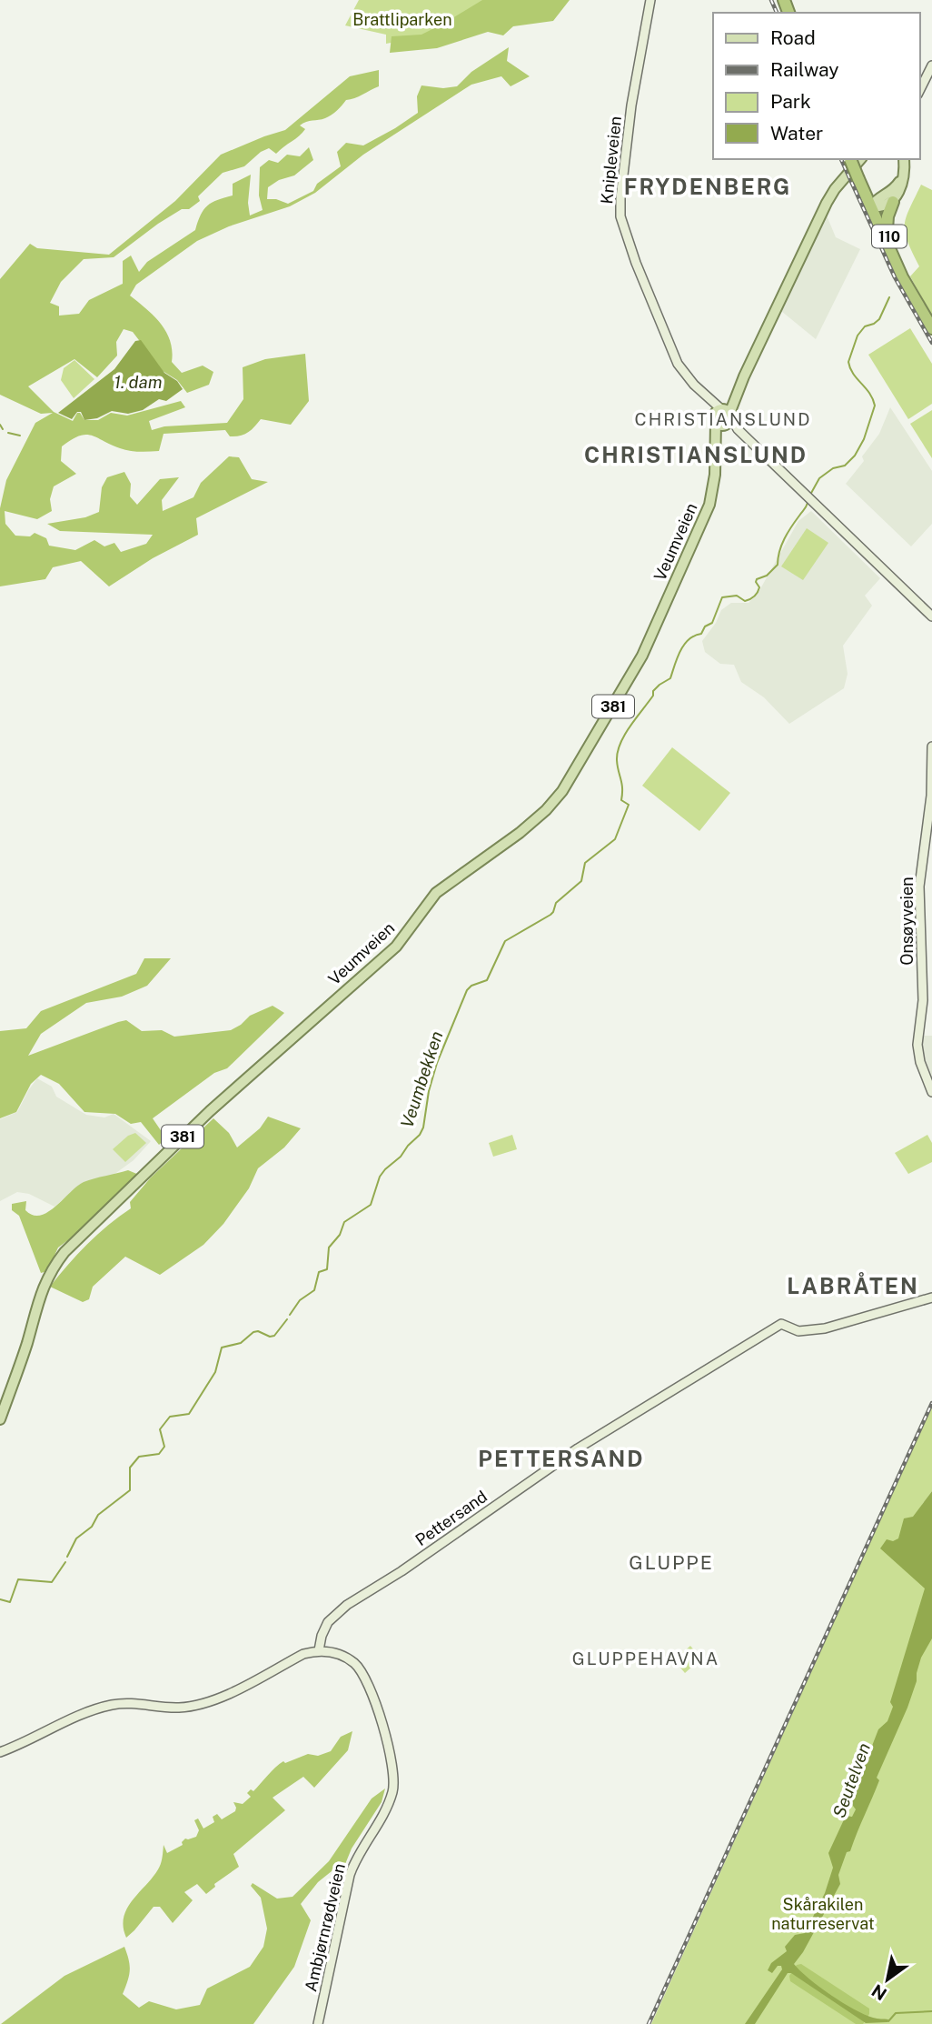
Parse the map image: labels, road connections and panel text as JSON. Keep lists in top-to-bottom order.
{
  "streets": {
    "highway": ["110"],
    "main road": ["Veumveien", "381"],
    "street": [
      "Knipleveien",
      "Onsøyveien",
      "Pettersand",
      "Ambjørnrødveien"
    ]
  },
  "crossings": [
    ["Knipleveien", "Veumveien"],
    ["Pettersand", "Ambjørnrødveien"]
  ],
  "districts": [
    "FRYDENBERG",
    "CHRISTIANSLUND",
    "CHRISTIANSLUND",
    "LABRÅTEN",
    "PETTERSAND",
    "GLUPPE",
    "GLUPPEHAVNA"
  ],
  "water": ["1. dam", "Veumbekken", "Seutelven"],
  "parks": ["Brattliparken", "Skårakilen naturreservat"],
  "legend": [
    "Road",
    "Railway",
    "Park",
    "Water"
  ],
  "north": "bottom left"
}
